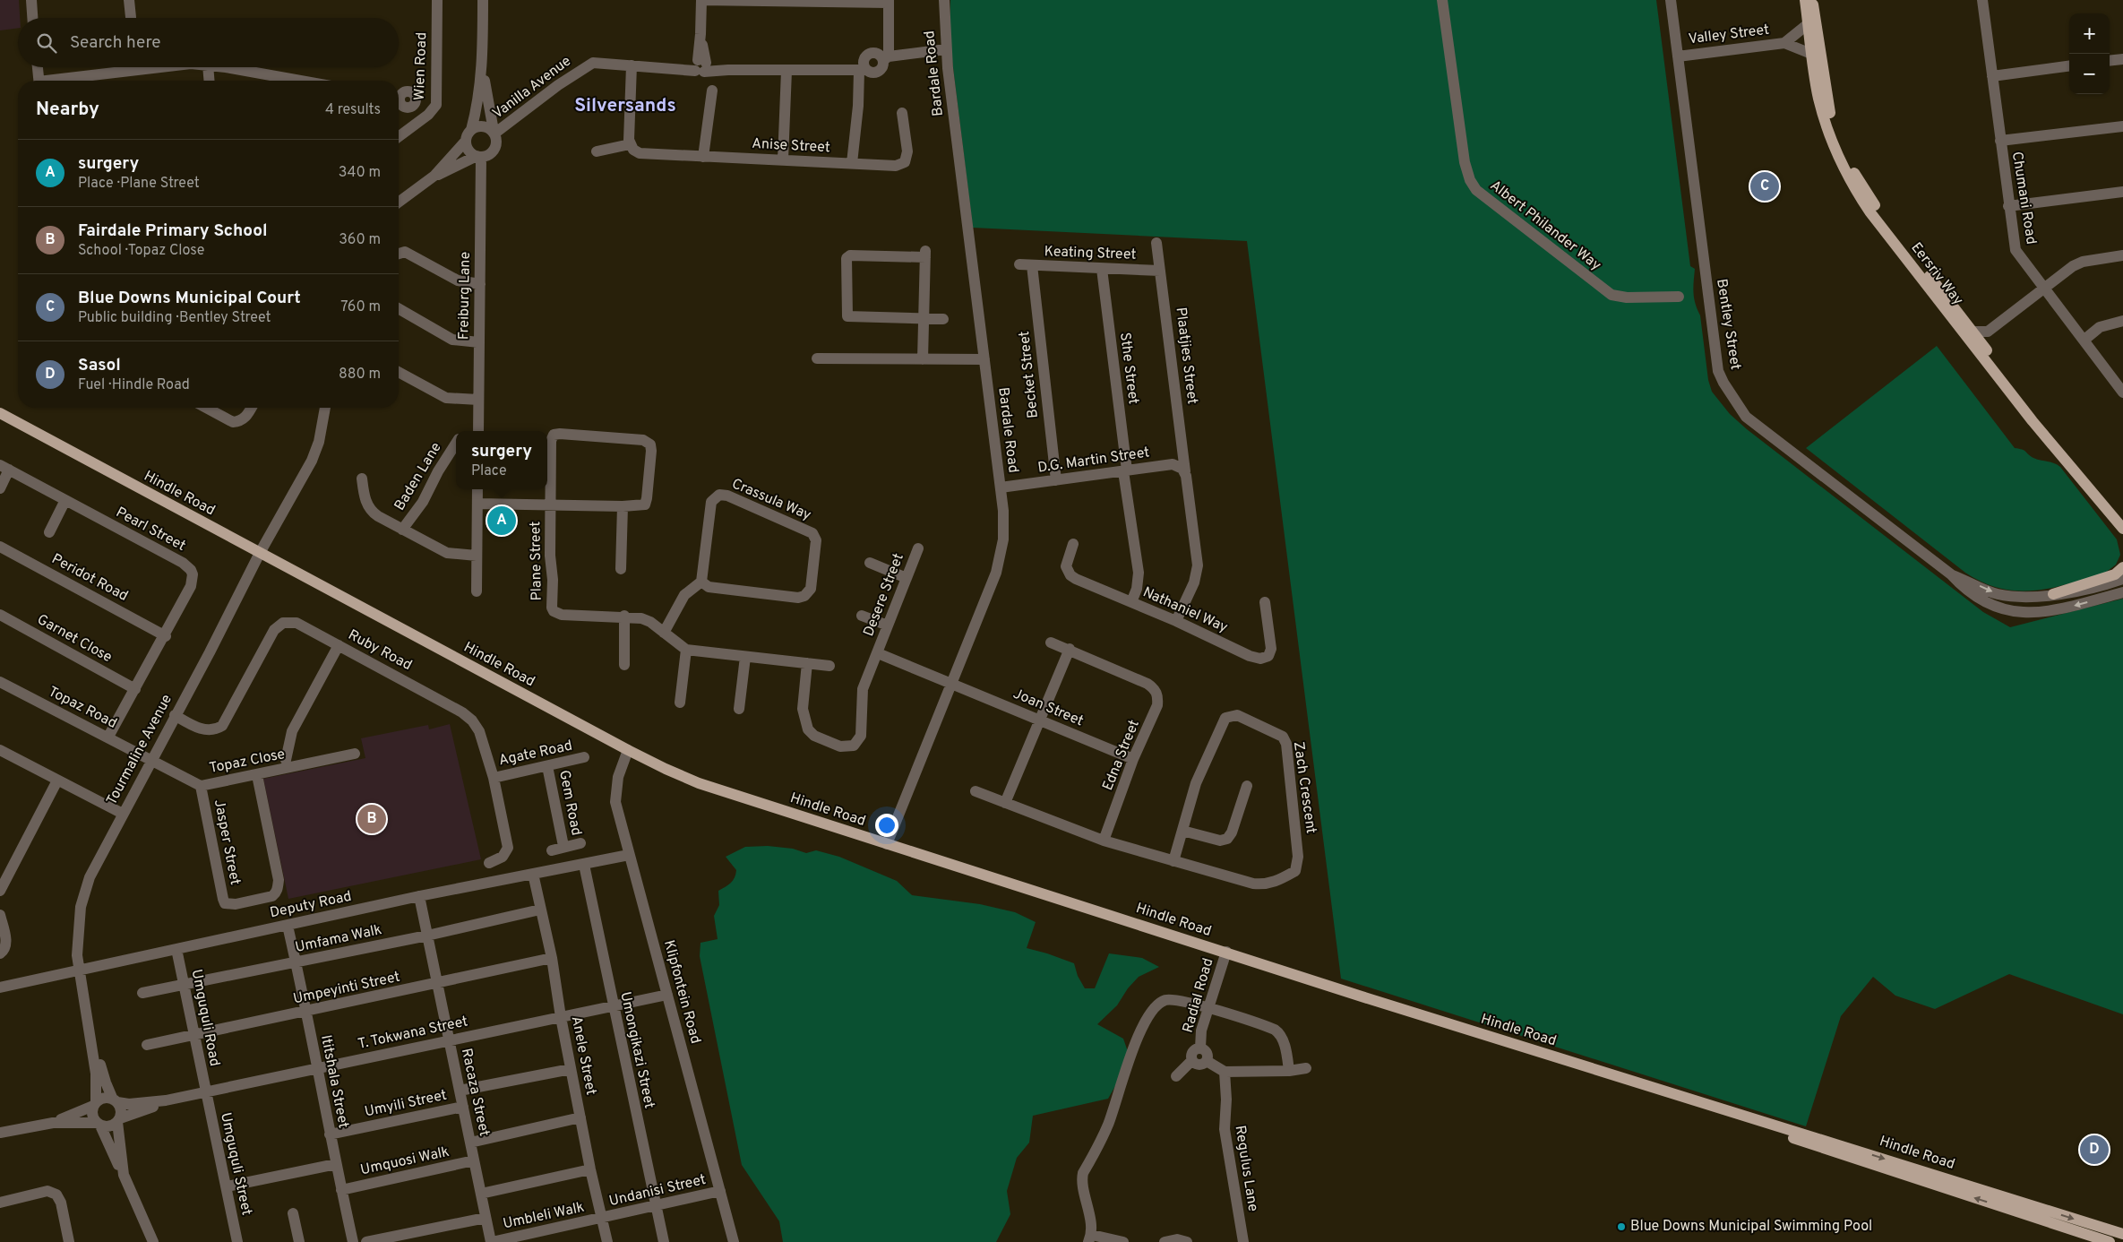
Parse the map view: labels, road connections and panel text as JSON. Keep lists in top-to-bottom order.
{
  "streets": {
    "main road": ["Eersriv Way", "Hindle Road"],
    "street": [
      "Valley Street",
      "Wien Road",
      "Bardale Road",
      "Vanilla Avenue",
      "Anise Street",
      "Chumani Road",
      "Albert Philander Way",
      "Keating Street",
      "Freiburg Lane",
      "Bentley Street",
      "Plaatjies Street",
      "Sthe Street",
      "Becket Street",
      "D.G. Martin Street",
      "Baden Lane",
      "Crassula Way",
      "Pearl Street",
      "Plane Street",
      "Peridot Road",
      "Desere Street",
      "Nathaniel Way",
      "Garnet Close",
      "Ruby Road",
      "Topaz Road",
      "Joan Street",
      "Tourmaline Avenue",
      "Agate Road",
      "Edna Street",
      "Topaz Close",
      "Zach Crescent",
      "Gem Road",
      "Jasper Street",
      "Deputy Road",
      "Umfama Walk",
      "Umpeyinti Street",
      "Klipfontein Road",
      "Radial Road",
      "Umguquli Road",
      "T. Tokwana Street",
      "Umongikazi Street",
      "Anele Street",
      "Ititshala Street",
      "Racaza Street",
      "Umyili Street",
      "Umquosi Walk",
      "Umguquli Street",
      "Regulus Lane",
      "Undanisi Street",
      "Umbleli Walk"
    ]
  },
  "crossings": [
    ["Valley Street", "Eersriv Way"],
    ["Valley Street", "Bentley Street"],
    ["Bardale Road", "D.G. Martin Street"],
    ["Bardale Road", "Hindle Road"],
    ["Bardale Road", "Joan Street"],
    ["Vanilla Avenue", "Freiburg Lane"],
    ["Keating Street", "Plaatjies Street"],
    ["Keating Street", "Sthe Street"],
    ["Keating Street", "Becket Street"],
    ["Plaatjies Street", "D.G. Martin Street"],
    ["Plaatjies Street", "Nathaniel Way"],
    ["Sthe Street", "D.G. Martin Street"],
    ["Sthe Street", "Nathaniel Way"],
    ["Becket Street", "D.G. Martin Street"],
    ["Hindle Road", "Tourmaline Avenue"],
    ["Hindle Road", "Klipfontein Road"],
    ["Hindle Road", "Radial Road"],
    ["Pearl Street", "Peridot Road"],
    ["Pearl Street", "Garnet Close"],
    ["Pearl Street", "Topaz Road"],
    ["Desere Street", "Joan Street"],
    ["Ruby Road", "Tourmaline Avenue"],
    ["Ruby Road", "Agate Road"],
    ["Topaz Road", "Tourmaline Avenue"],
    ["Topaz Road", "Topaz Close"],
    ["Joan Street", "Edna Street"],
    ["Tourmaline Avenue", "Topaz Close"],
    ["Tourmaline Avenue", "Deputy Road"],
    ["Agate Road", "Gem Road"],
    ["Edna Street", "Zach Crescent"],
    ["Topaz Close", "Jasper Street"],
    ["Deputy Road", "Klipfontein Road"],
    ["Deputy Road", "Umguquli Road"],
    ["Deputy Road", "Umongikazi Street"],
    ["Deputy Road", "Anele Street"],
    ["Deputy Road", "Ititshala Street"],
    ["Deputy Road", "Racaza Street"],
    ["Umfama Walk", "Umguquli Road"],
    ["Umfama Walk", "Anele Street"],
    ["Umfama Walk", "Ititshala Street"],
    ["Umfama Walk", "Racaza Street"],
    ["Umpeyinti Street", "Umguquli Road"],
    ["Umpeyinti Street", "Anele Street"],
    ["Umpeyinti Street", "Ititshala Street"],
    ["Umpeyinti Street", "Racaza Street"],
    ["Klipfontein Road", "T. Tokwana Street"],
    ["Klipfontein Road", "Undanisi Street"],
    ["Umguquli Road", "T. Tokwana Street"],
    ["Umguquli Road", "Umguquli Street"],
    ["T. Tokwana Street", "Umongikazi Street"],
    ["T. Tokwana Street", "Anele Street"],
    ["T. Tokwana Street", "Ititshala Street"],
    ["T. Tokwana Street", "Racaza Street"],
    ["T. Tokwana Street", "Umguquli Street"],
    ["Umongikazi Street", "Undanisi Street"],
    ["Anele Street", "Undanisi Street"],
    ["Anele Street", "Umbleli Walk"],
    ["Ititshala Street", "Umyili Street"],
    ["Ititshala Street", "Umquosi Walk"],
    ["Racaza Street", "Umyili Street"],
    ["Racaza Street", "Umquosi Walk"],
    ["Racaza Street", "Umbleli Walk"],
    ["Undanisi Street", "Umbleli Walk"]
  ],
  "districts": ["Silversands"],
  "places": ["Blue Downs Municipal Swimming Pool"],
  "page": {
    "map_buttons": ["+", "−"],
    "search": "Search here",
    "heading": ["Nearby", "4 results"],
    "list": [
      {
        "mark": "A",
        "name": "surgery",
        "note": "Place · Plane Street",
        "value": "340 m"
      },
      {
        "mark": "B",
        "name": "Fairdale Primary School",
        "note": "School · Topaz Close",
        "value": "360 m"
      },
      {
        "mark": "C",
        "name": "Blue Downs Municipal Court",
        "note": "Public building · Bentley Street",
        "value": "760 m"
      },
      {
        "mark": "D",
        "name": "Sasol",
        "note": "Fuel · Hindle Road",
        "value": "880 m"
      }
    ],
    "pins": [
      "C",
      "A",
      "B",
      "D"
    ],
    "popup": ["surgery", "Place"]
  }
}
